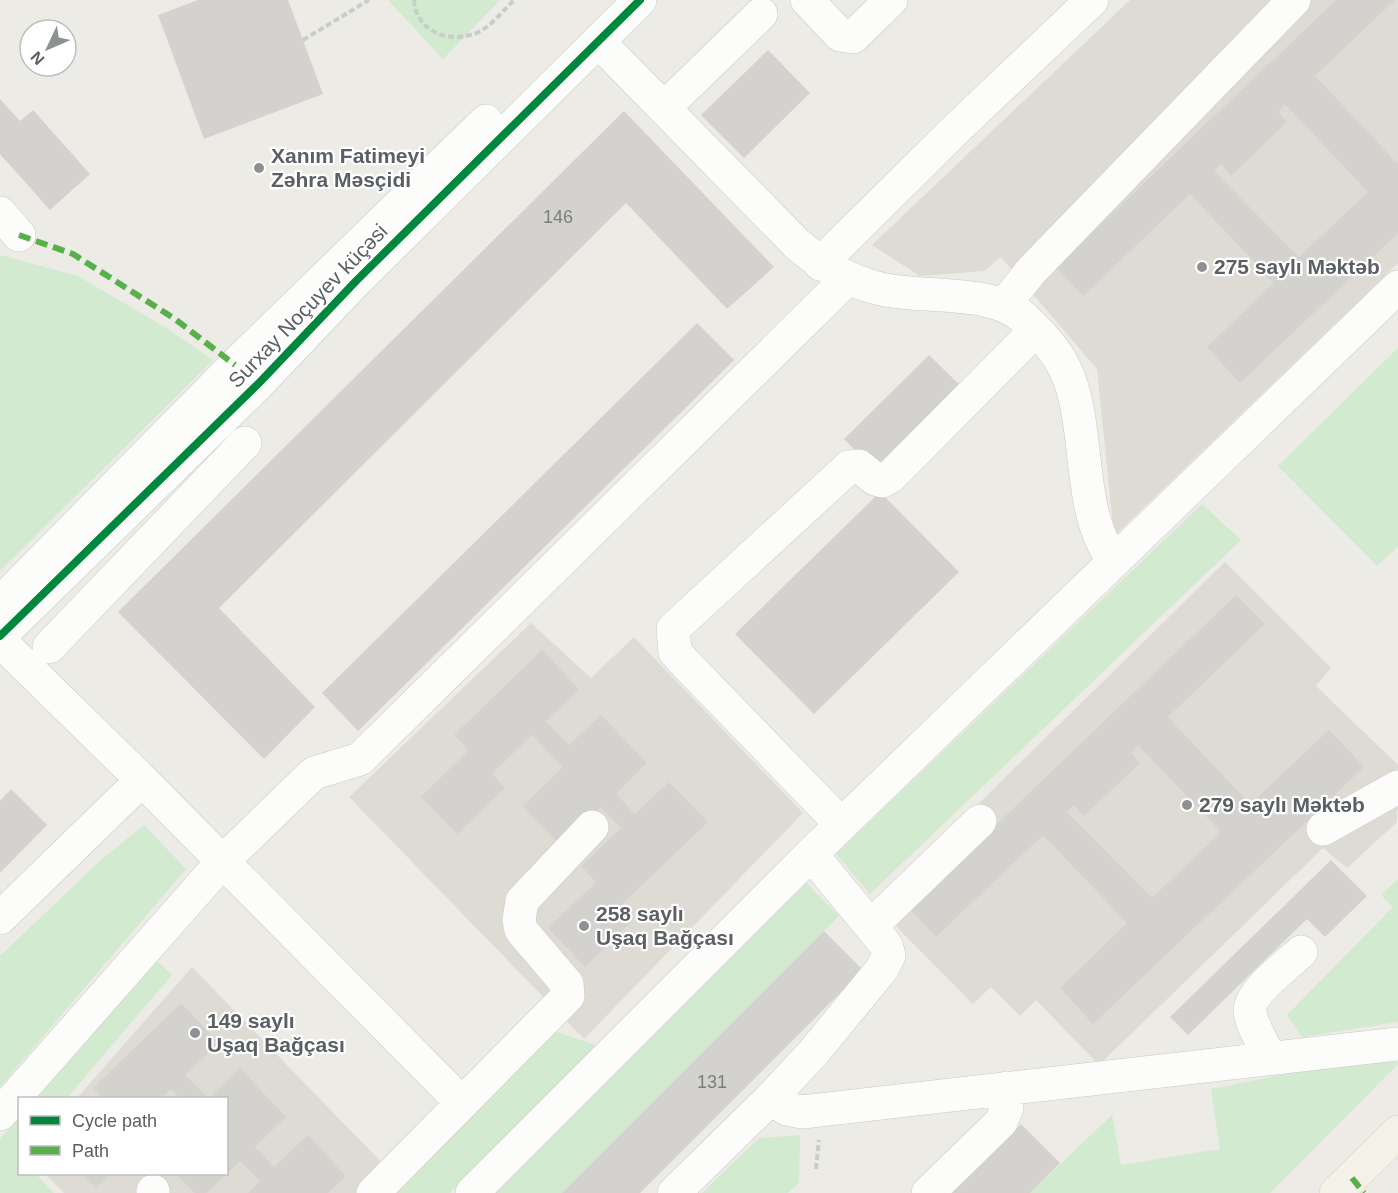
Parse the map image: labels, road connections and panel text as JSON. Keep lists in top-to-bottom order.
{
  "streets": {
    "street": ["Surxay Noçuyev küçəsi"]
  },
  "places": [
    "Xanım Fatimeyi Zəhra Məsçidi",
    "275 saylı Məktəb",
    "279 saylı Məktəb",
    "258 saylı Uşaq Bağçası",
    "149 saylı Uşaq Bağçası"
  ],
  "house_numbers": ["146", "131"],
  "legend": ["Cycle path", "Path"],
  "north": "bottom left"
}
